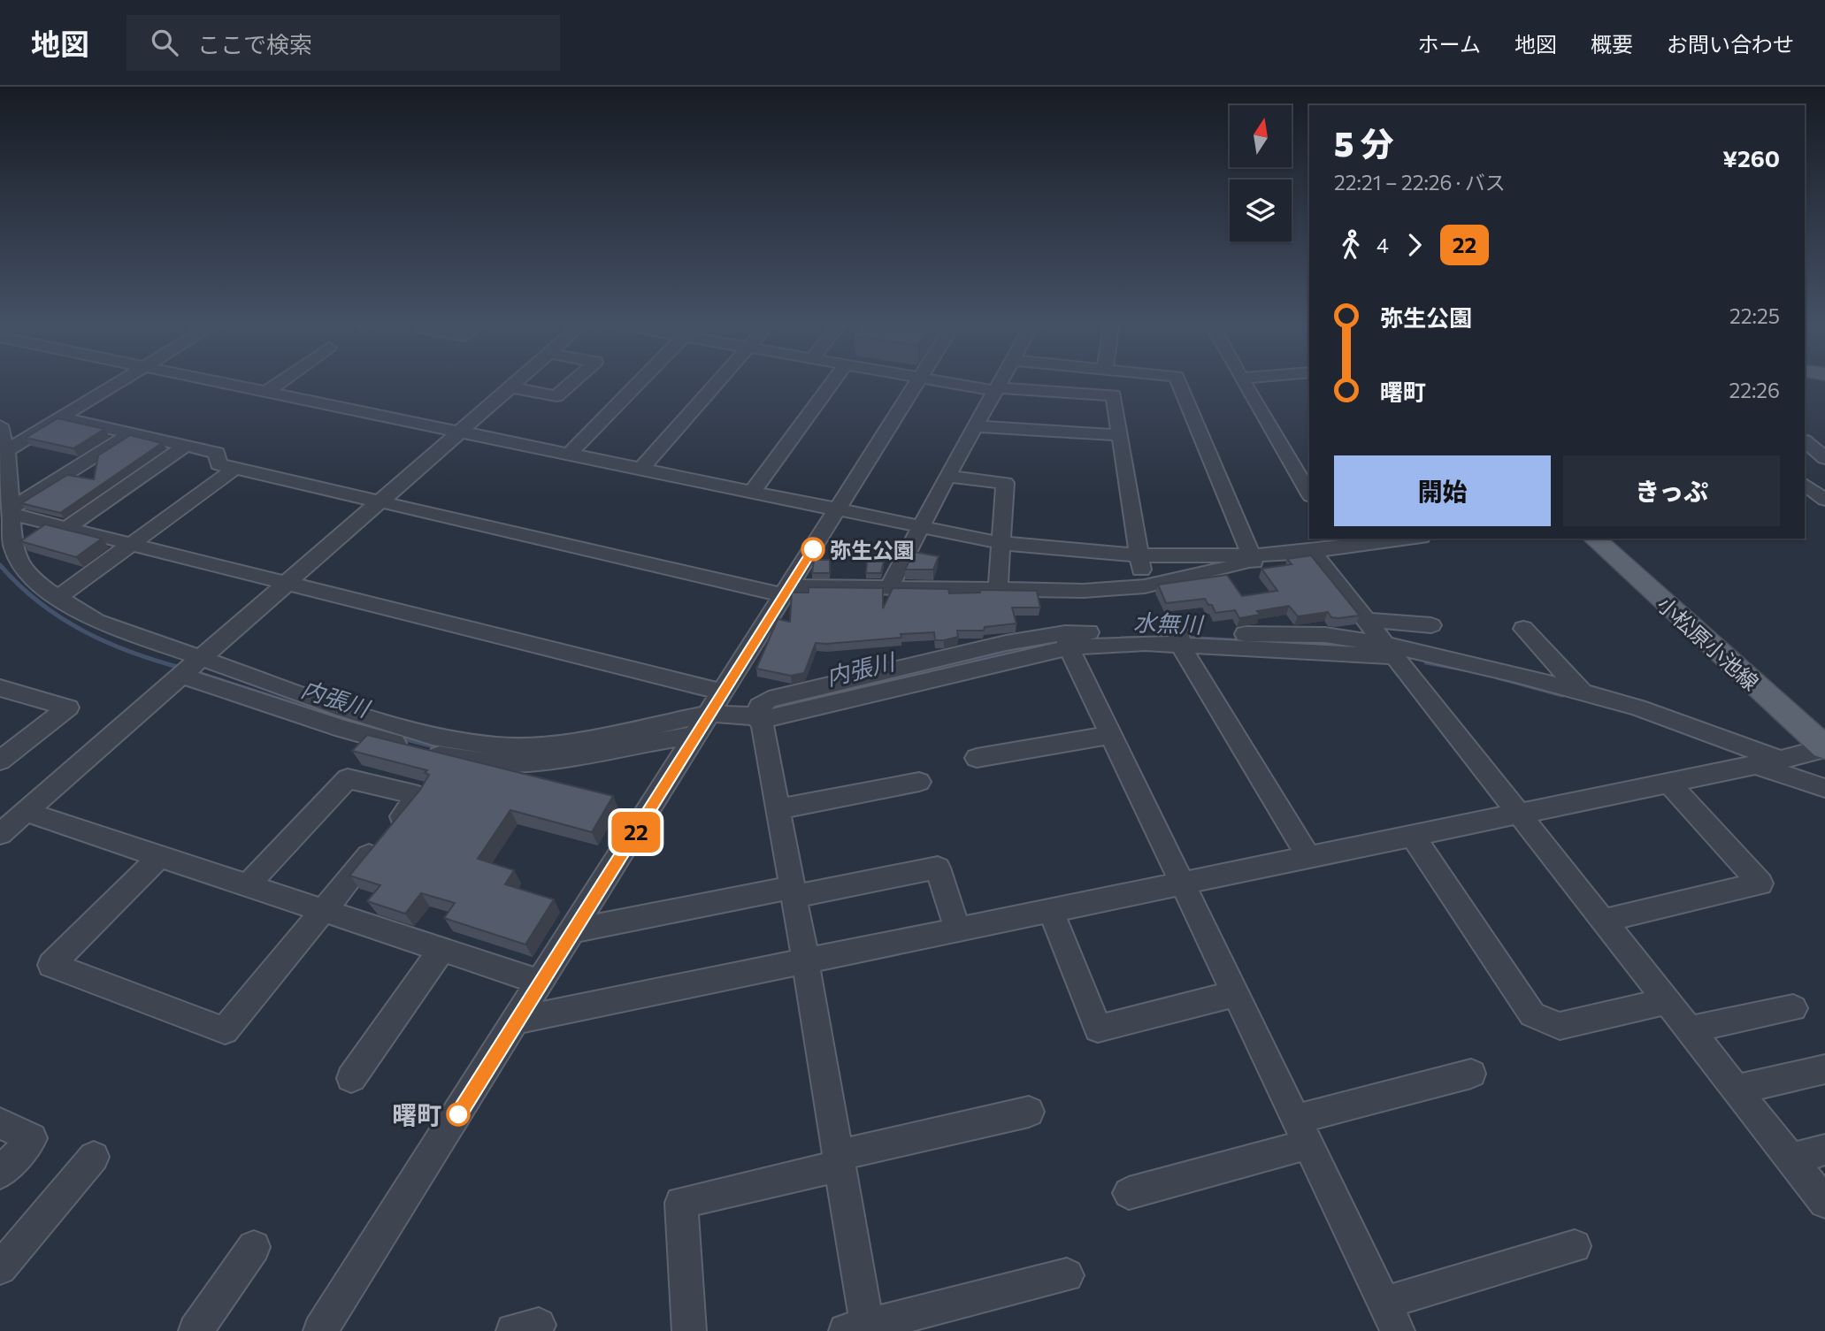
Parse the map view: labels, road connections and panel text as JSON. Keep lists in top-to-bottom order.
{
  "streets": {
    "main road": ["小松原小池線"]
  },
  "water": ["水無川", "内張川"],
  "places": ["弥生公園", "曙町"],
  "lines": ["bus line 22"],
  "north": "top",
  "page": {
    "header": "地図",
    "search": "ここで検索",
    "nav": [
      "ホーム",
      "地図",
      "概要",
      "お問い合わせ"
    ],
    "on_map": "22",
    "heading": ["5 分", "22:21 – 22:26 · バス", "¥260"],
    "legs": ["4", "22"],
    "list": [
      {
        "name": "弥生公園",
        "value": "22:25"
      },
      {
        "name": "曙町",
        "value": "22:26"
      }
    ],
    "buttons": ["開始", "きっぷ"]
  }
}
